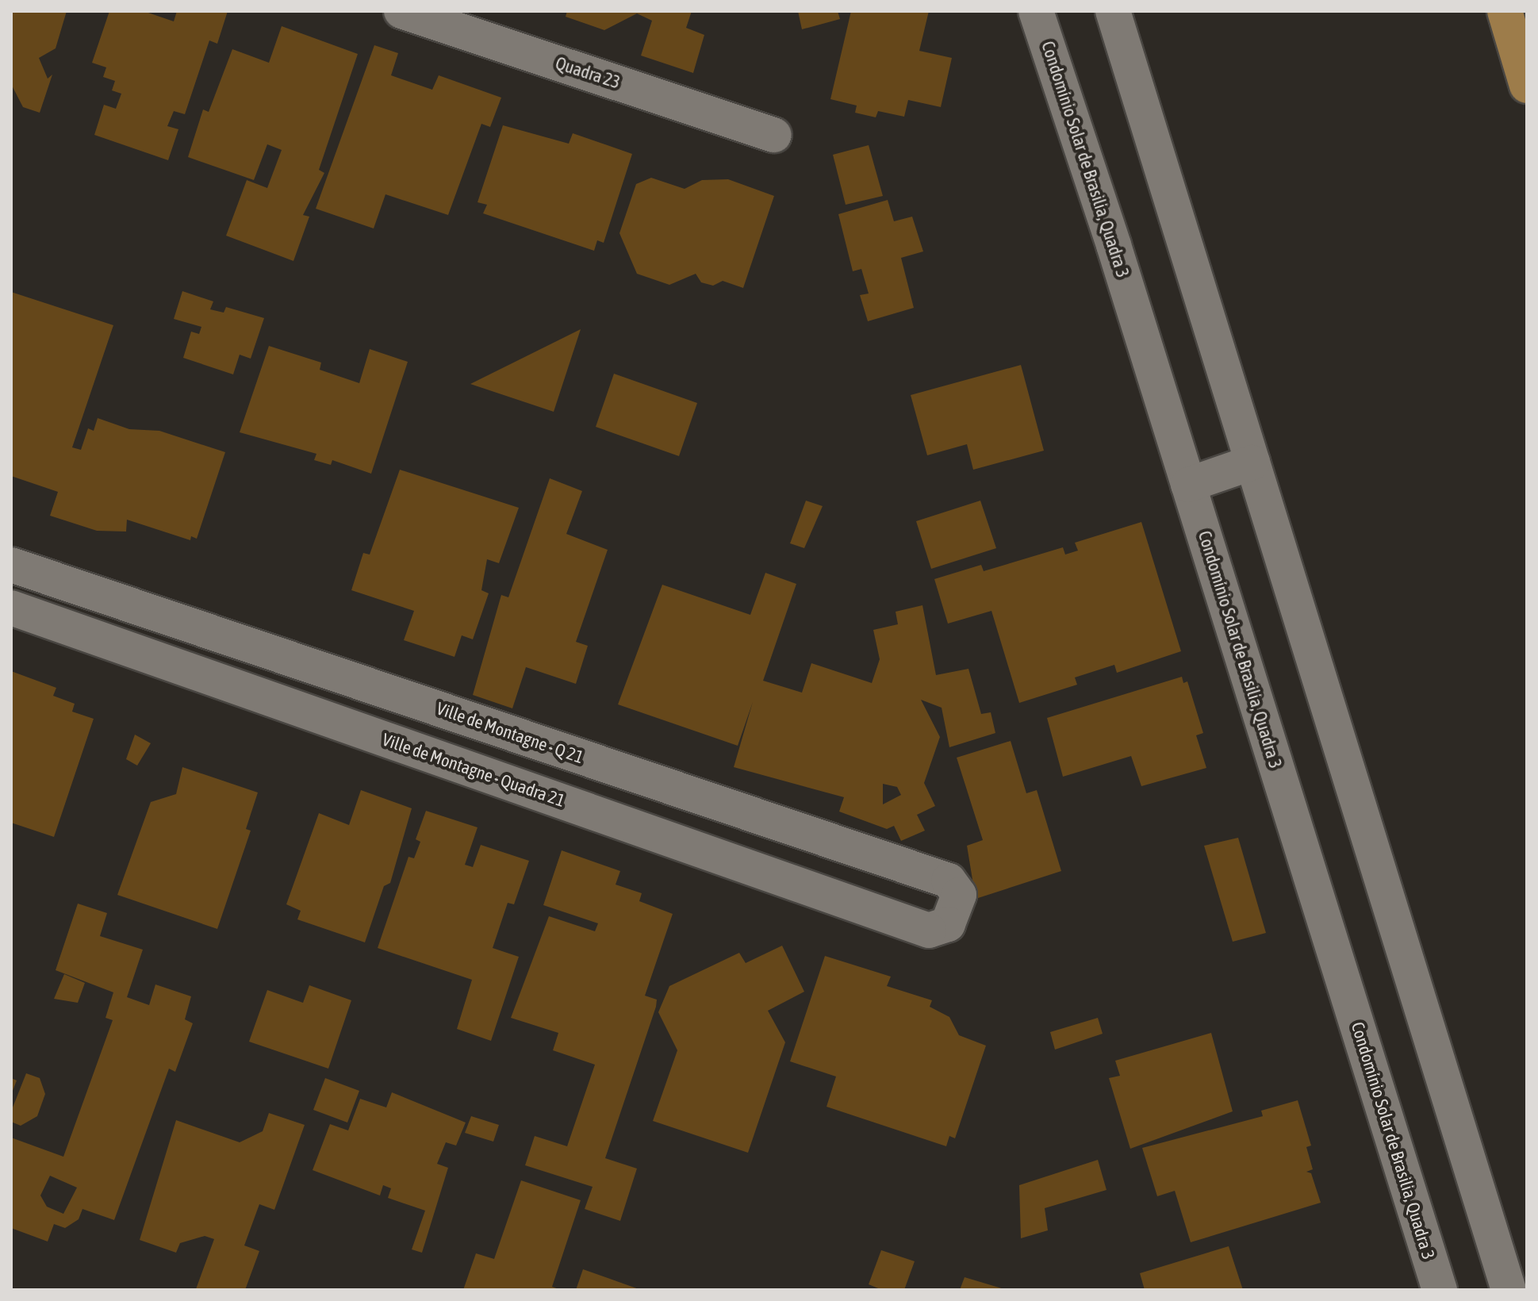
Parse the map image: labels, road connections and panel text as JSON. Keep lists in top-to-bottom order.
{
  "streets": {
    "street": [
      "Quadra 23",
      "Condomínio Solar de Brasilia, Quadra 3",
      "Ville de Montagne - Q 21",
      "Ville de Montagne - Quadra 21"
    ]
  },
  "crossings": [
    ["Ville de Montagne - Q 21", "Ville de Montagne - Quadra 21"]
  ]
}
